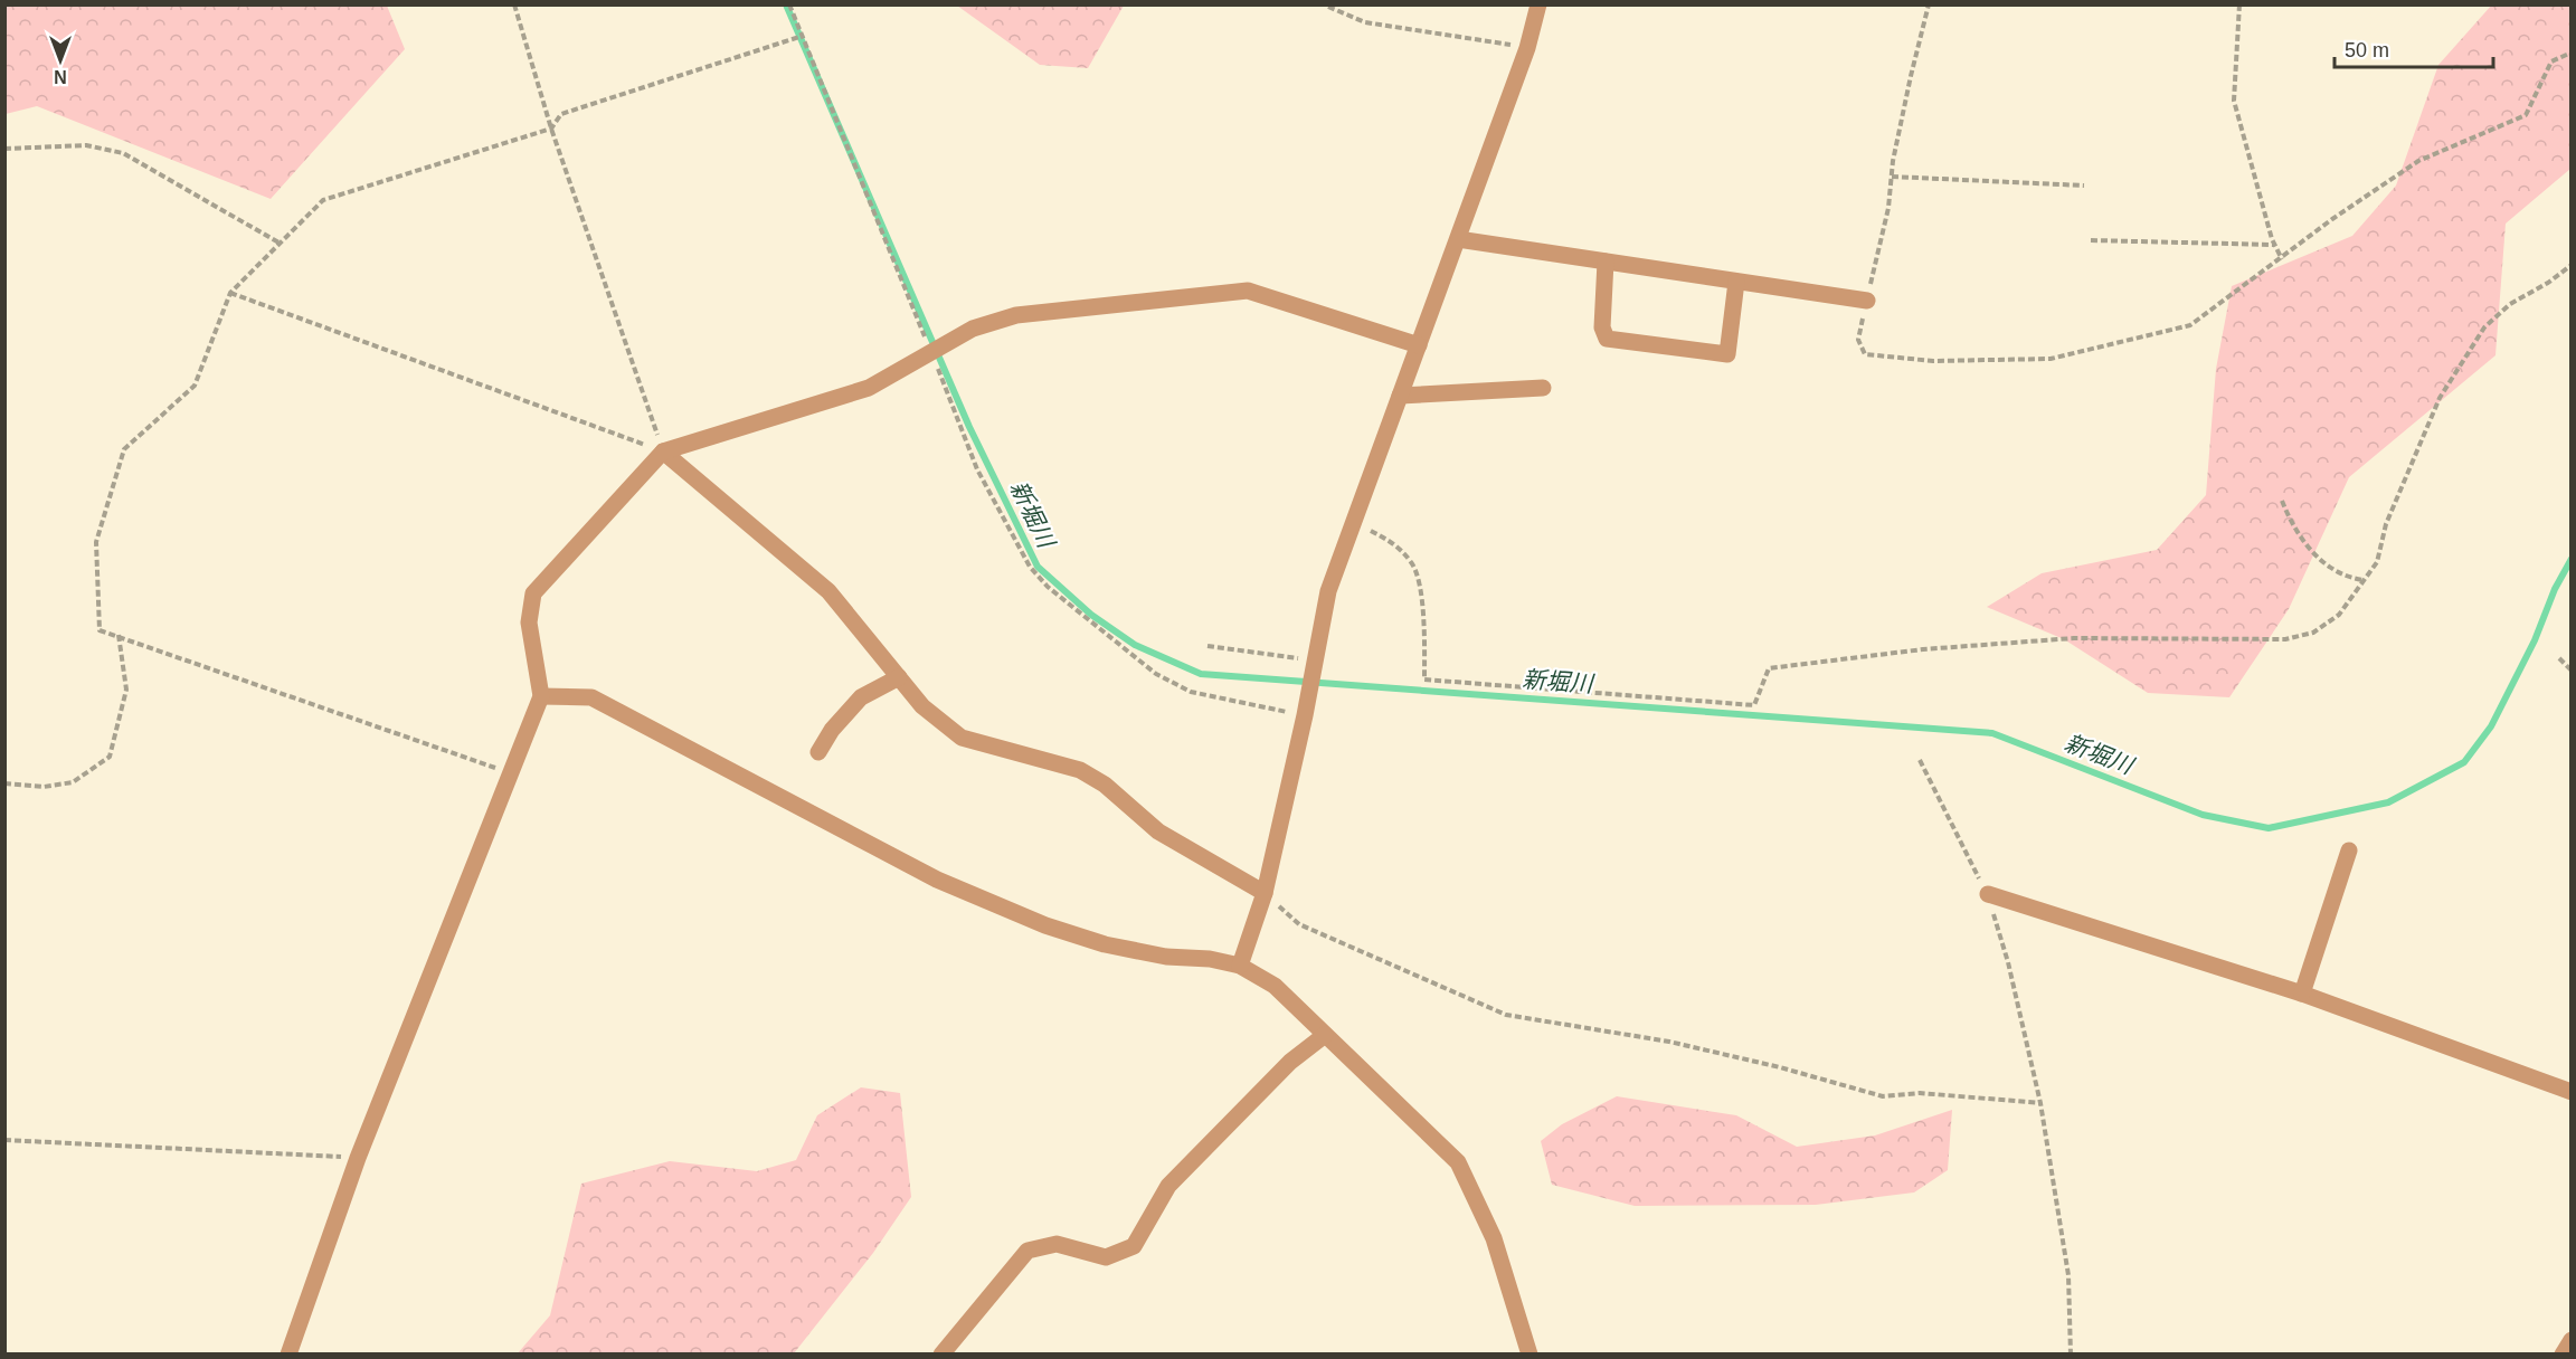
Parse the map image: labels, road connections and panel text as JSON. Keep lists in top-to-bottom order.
{
  "water": ["新堀川"],
  "scale_bar": "50 m",
  "north": "bottom"
}
